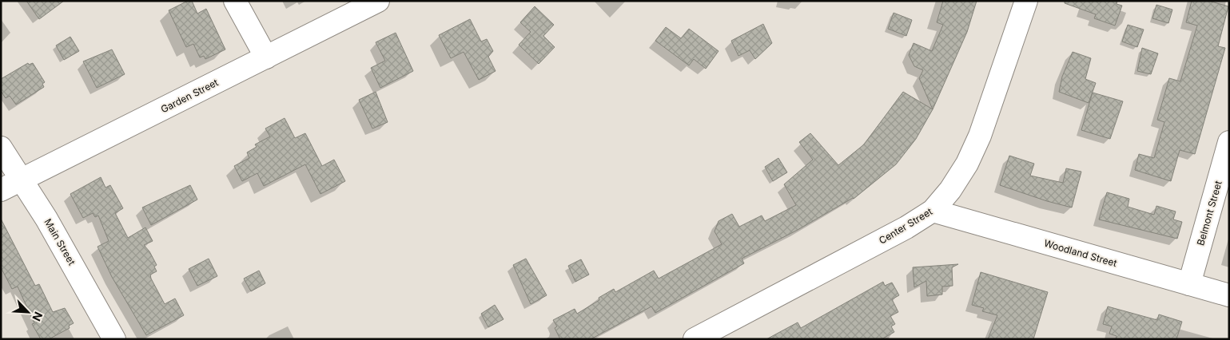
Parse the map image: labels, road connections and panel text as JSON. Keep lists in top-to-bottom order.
{
  "streets": {
    "street": [
      "Garden Street",
      "Belmont Street",
      "Center Street",
      "Main Street",
      "Woodland Street"
    ]
  },
  "crossings": [
    ["Garden Street", "Main Street"],
    ["Belmont Street", "Woodland Street"],
    ["Center Street", "Woodland Street"]
  ],
  "north": "bottom right"
}
